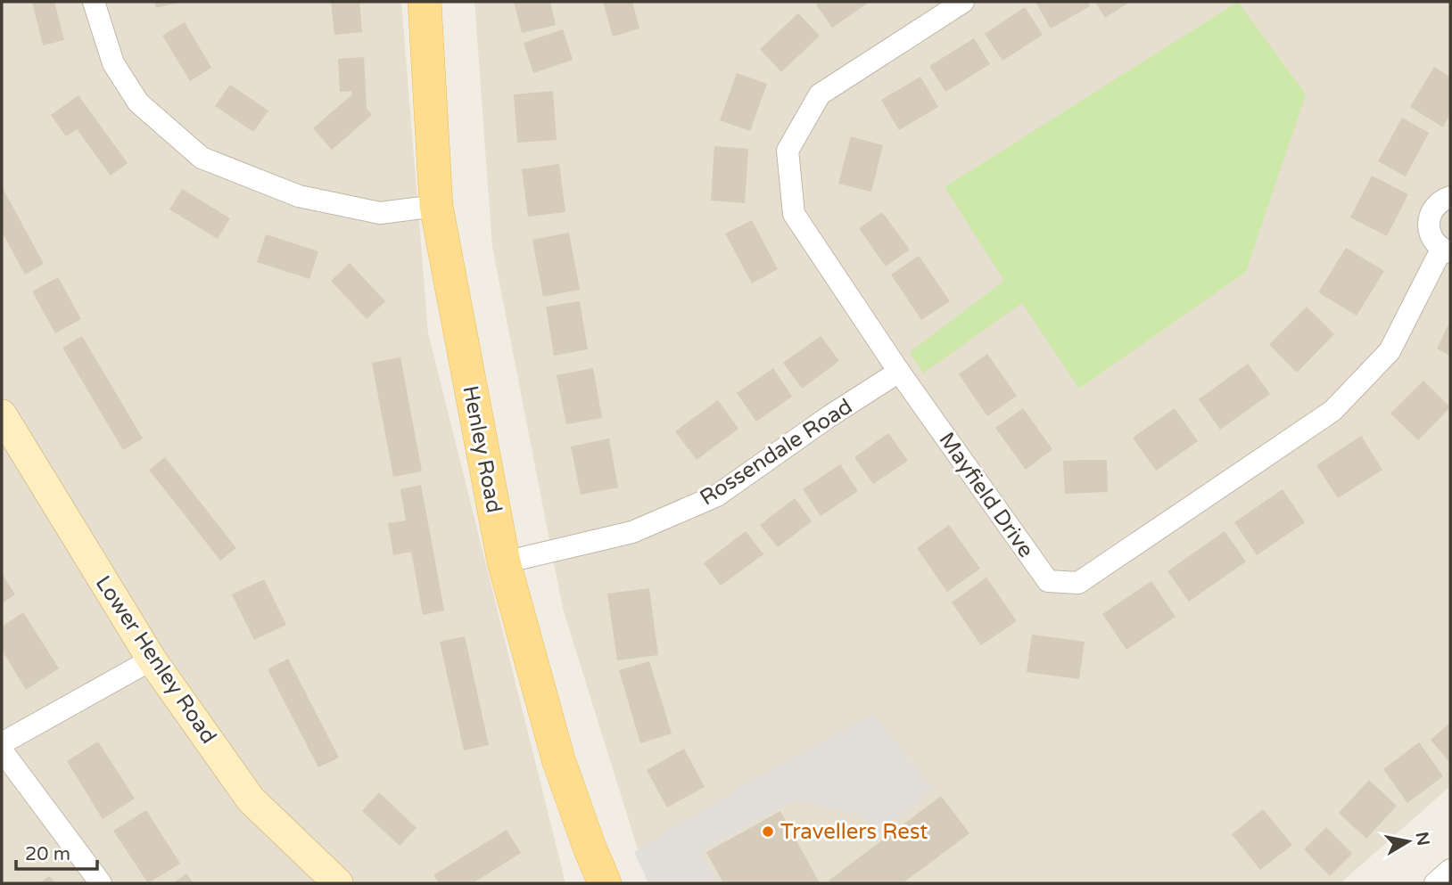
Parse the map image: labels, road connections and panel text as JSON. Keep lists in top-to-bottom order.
{
  "streets": {
    "main road": ["Henley Road", "Lower Henley Road"],
    "street": ["Rossendale Road", "Mayfield Drive"]
  },
  "crossings": [
    ["Henley Road", "Rossendale Road"],
    ["Rossendale Road", "Mayfield Drive"]
  ],
  "places": ["Travellers Rest"],
  "scale_bar": "20 m",
  "north": "right"
}
